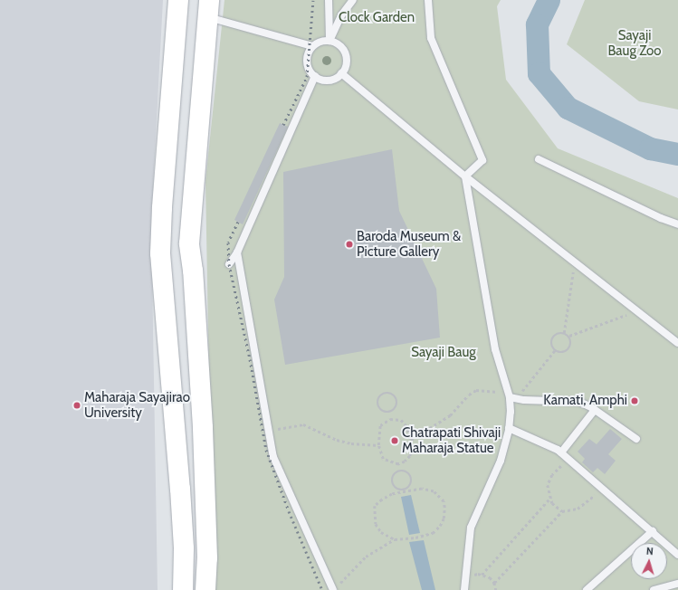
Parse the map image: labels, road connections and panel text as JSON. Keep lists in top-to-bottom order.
{
  "parks": ["Clock Garden", "Sayaji Baug Zoo", "Sayaji Baug"],
  "places": [
    "Baroda Museum & Picture Gallery",
    "Kamati, Amphi",
    "Maharaja Sayajirao University",
    "Chatrapati Shivaji Maharaja Statue"
  ],
  "north": "top"
}
